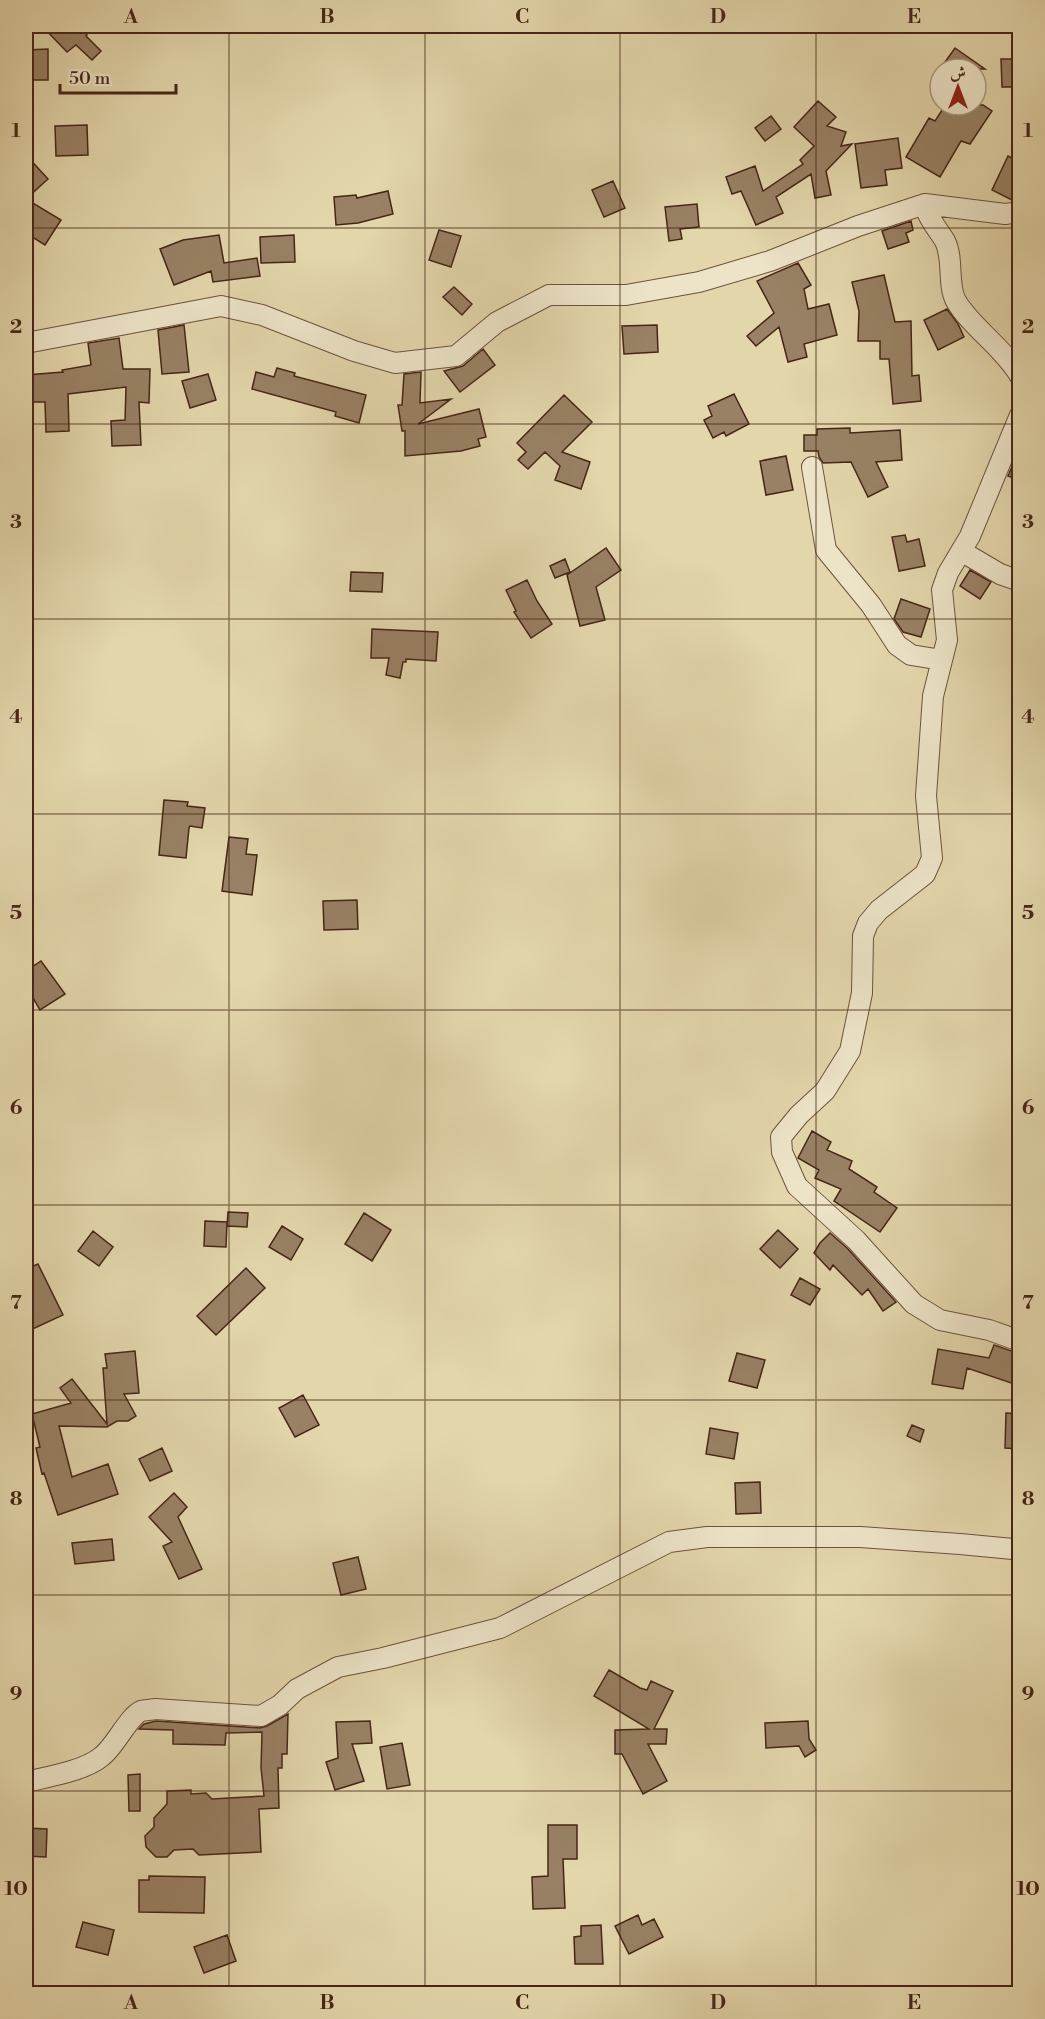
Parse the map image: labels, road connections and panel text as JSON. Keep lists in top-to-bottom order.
{
  "scale_bar": "50 m",
  "north": "top",
  "grid": {
    "columns": [
      "A",
      "B",
      "C",
      "D",
      "E"
    ],
    "rows": [
      "1",
      "2",
      "3",
      "4",
      "5",
      "6",
      "7",
      "8",
      "9",
      "10"
    ]
  }
}
